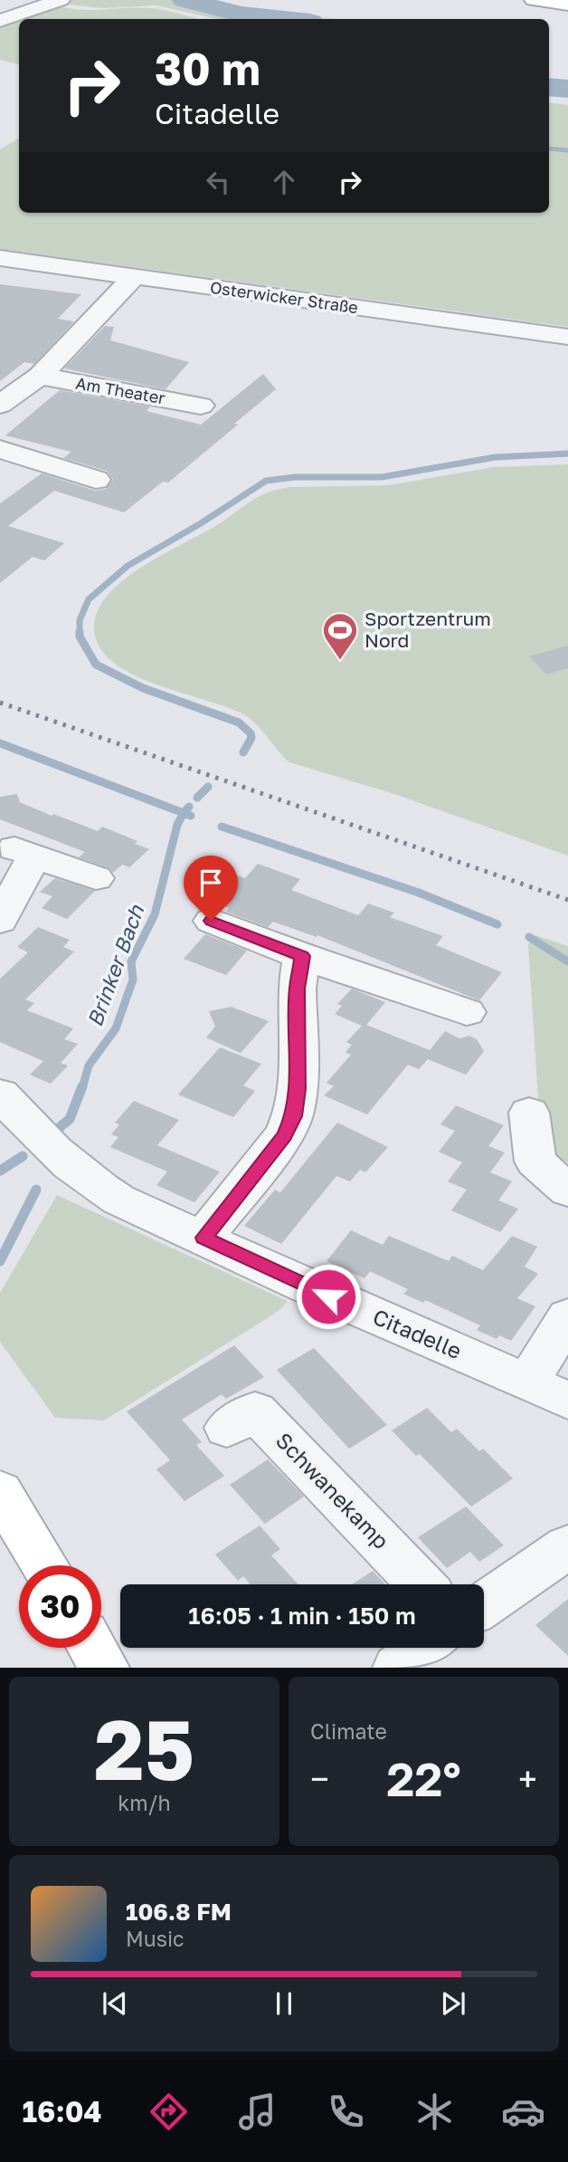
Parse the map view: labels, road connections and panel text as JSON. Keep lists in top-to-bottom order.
{
  "streets": {
    "street": [
      "Osterwicker Straße",
      "Am Theater",
      "Citadelle",
      "Schwanekamp"
    ]
  },
  "crossings": [
    ["Osterwicker Straße", "Am Theater"]
  ],
  "water": ["Brinker Bach"],
  "places": {
    "sports": ["Sportzentrum Nord"]
  },
  "page": {
    "turn": ["30 m", "Citadelle"],
    "limit": "30",
    "trip": "16:05 · 1 min · 150 m",
    "tile": [
      ["25", "km/h"],
      "Climate"
    ],
    "heat": ["−", "22°", "+"],
    "song": ["106.8 FM", "Music"],
    "tabs": "16:04"
  }
}
